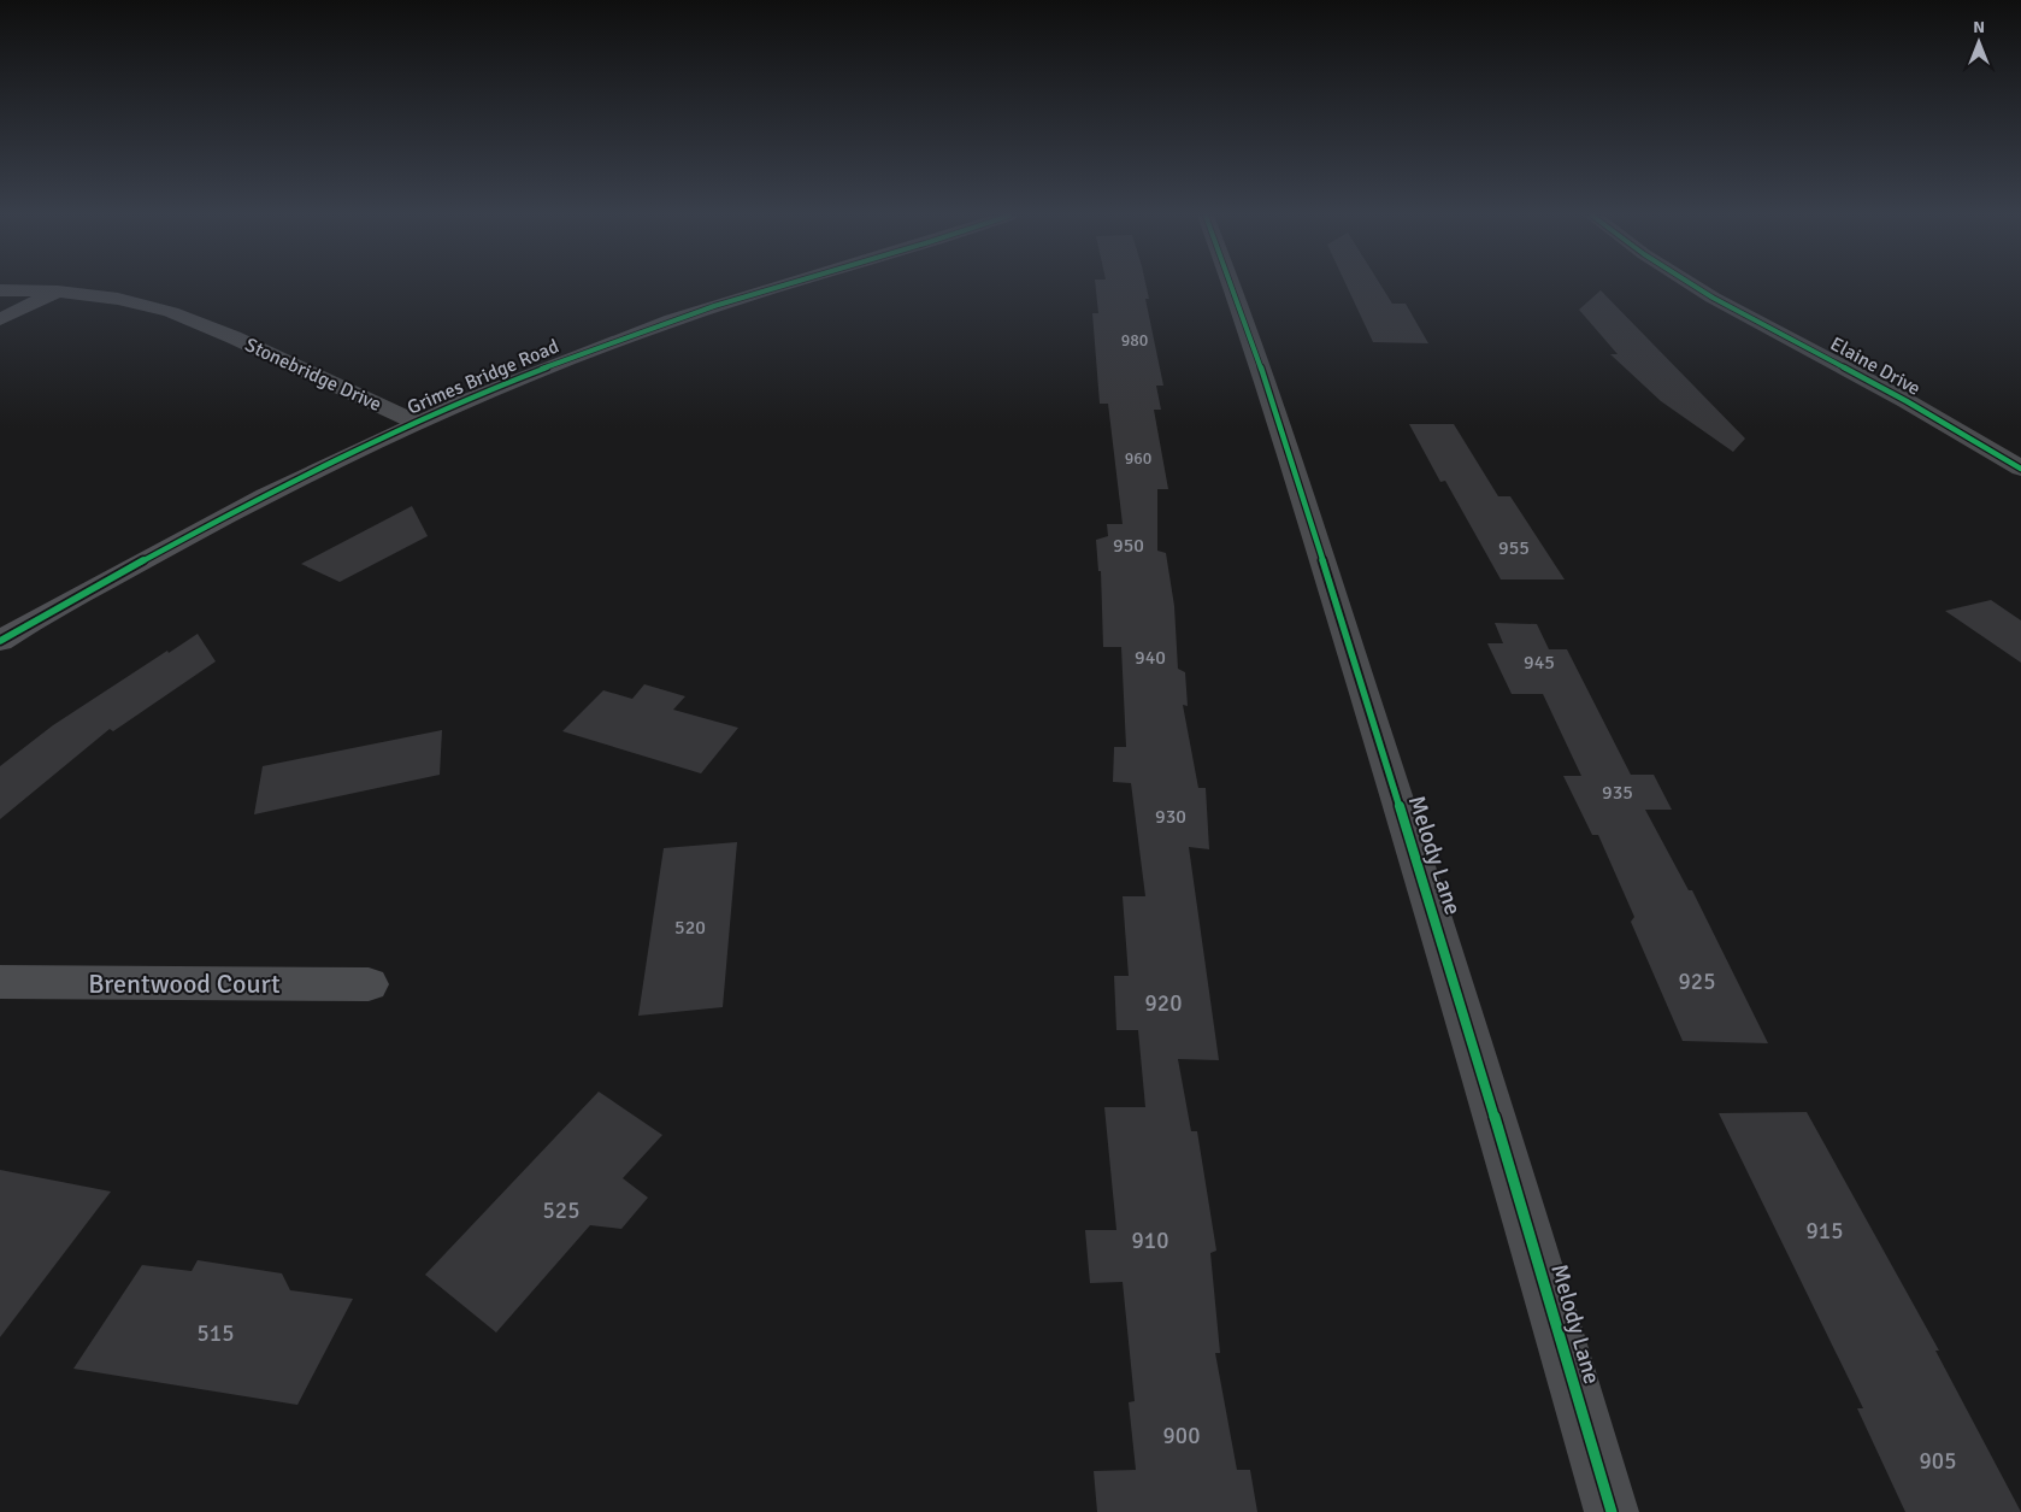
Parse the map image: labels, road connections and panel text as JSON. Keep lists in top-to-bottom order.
{
  "streets": {
    "street": [
      "Elaine Drive",
      "Stonebridge Drive",
      "Grimes Bridge Road",
      "Melody Lane",
      "Brentwood Court"
    ]
  },
  "crossings": [
    ["Stonebridge Drive", "Grimes Bridge Road"]
  ],
  "house_numbers": [
    "980",
    "960",
    "950",
    "955",
    "940",
    "945",
    "935",
    "930",
    "520",
    "925",
    "920",
    "525",
    "915",
    "910",
    "515",
    "900",
    "905"
  ],
  "north": "top"
}
